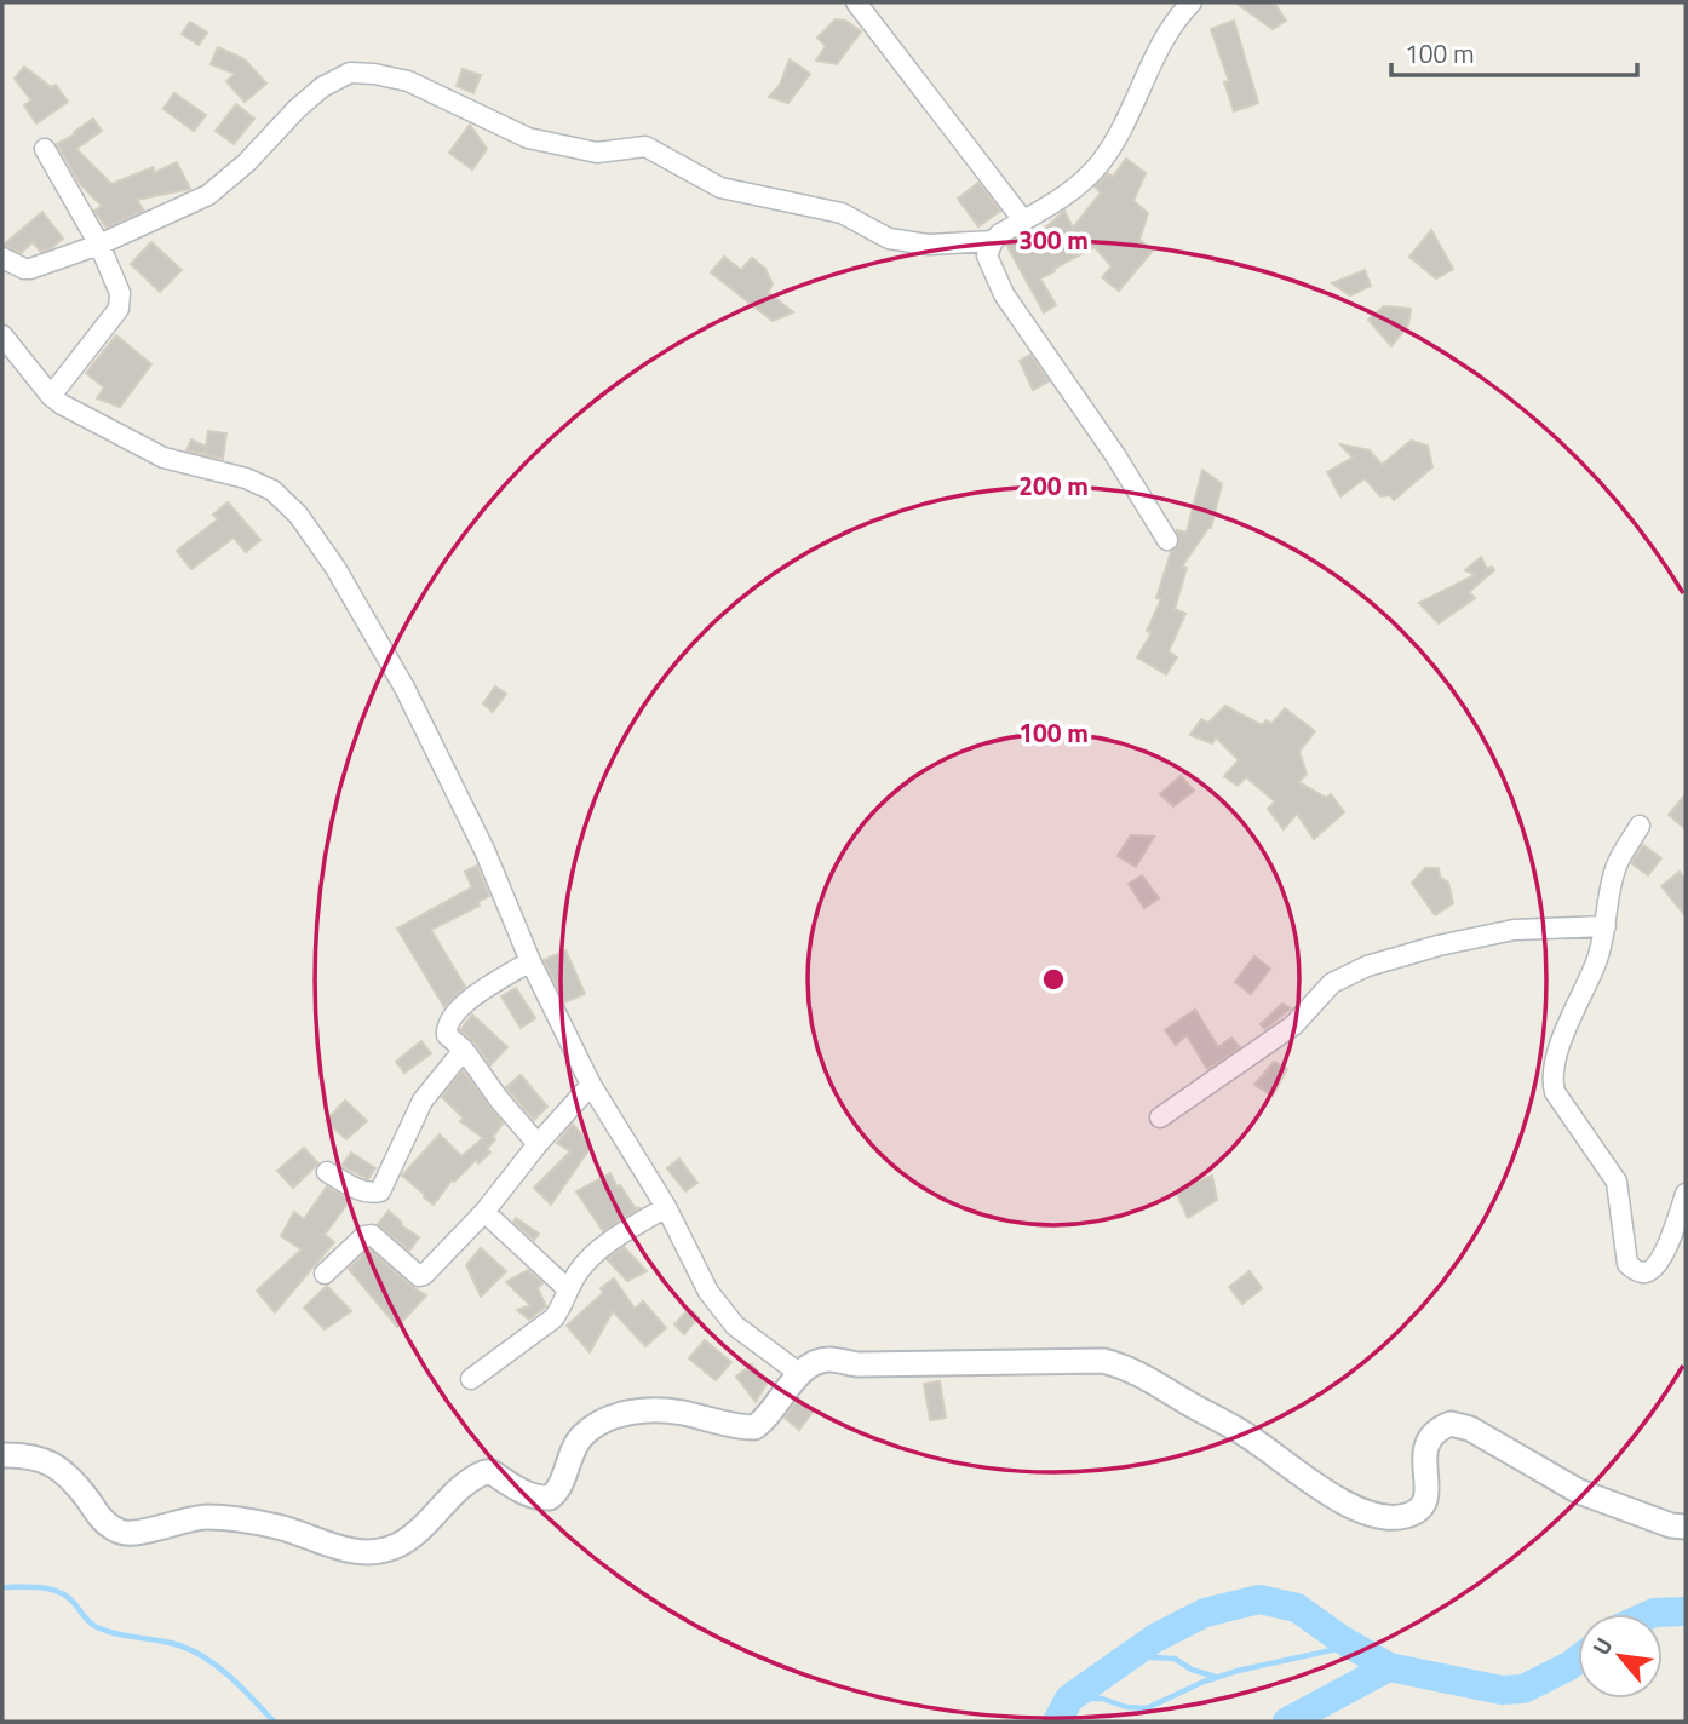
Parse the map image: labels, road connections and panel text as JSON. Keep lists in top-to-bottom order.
{
  "scale_bar": "100 m",
  "north": "top left",
  "rings": ["300 m", "200 m", "100 m"]
}
